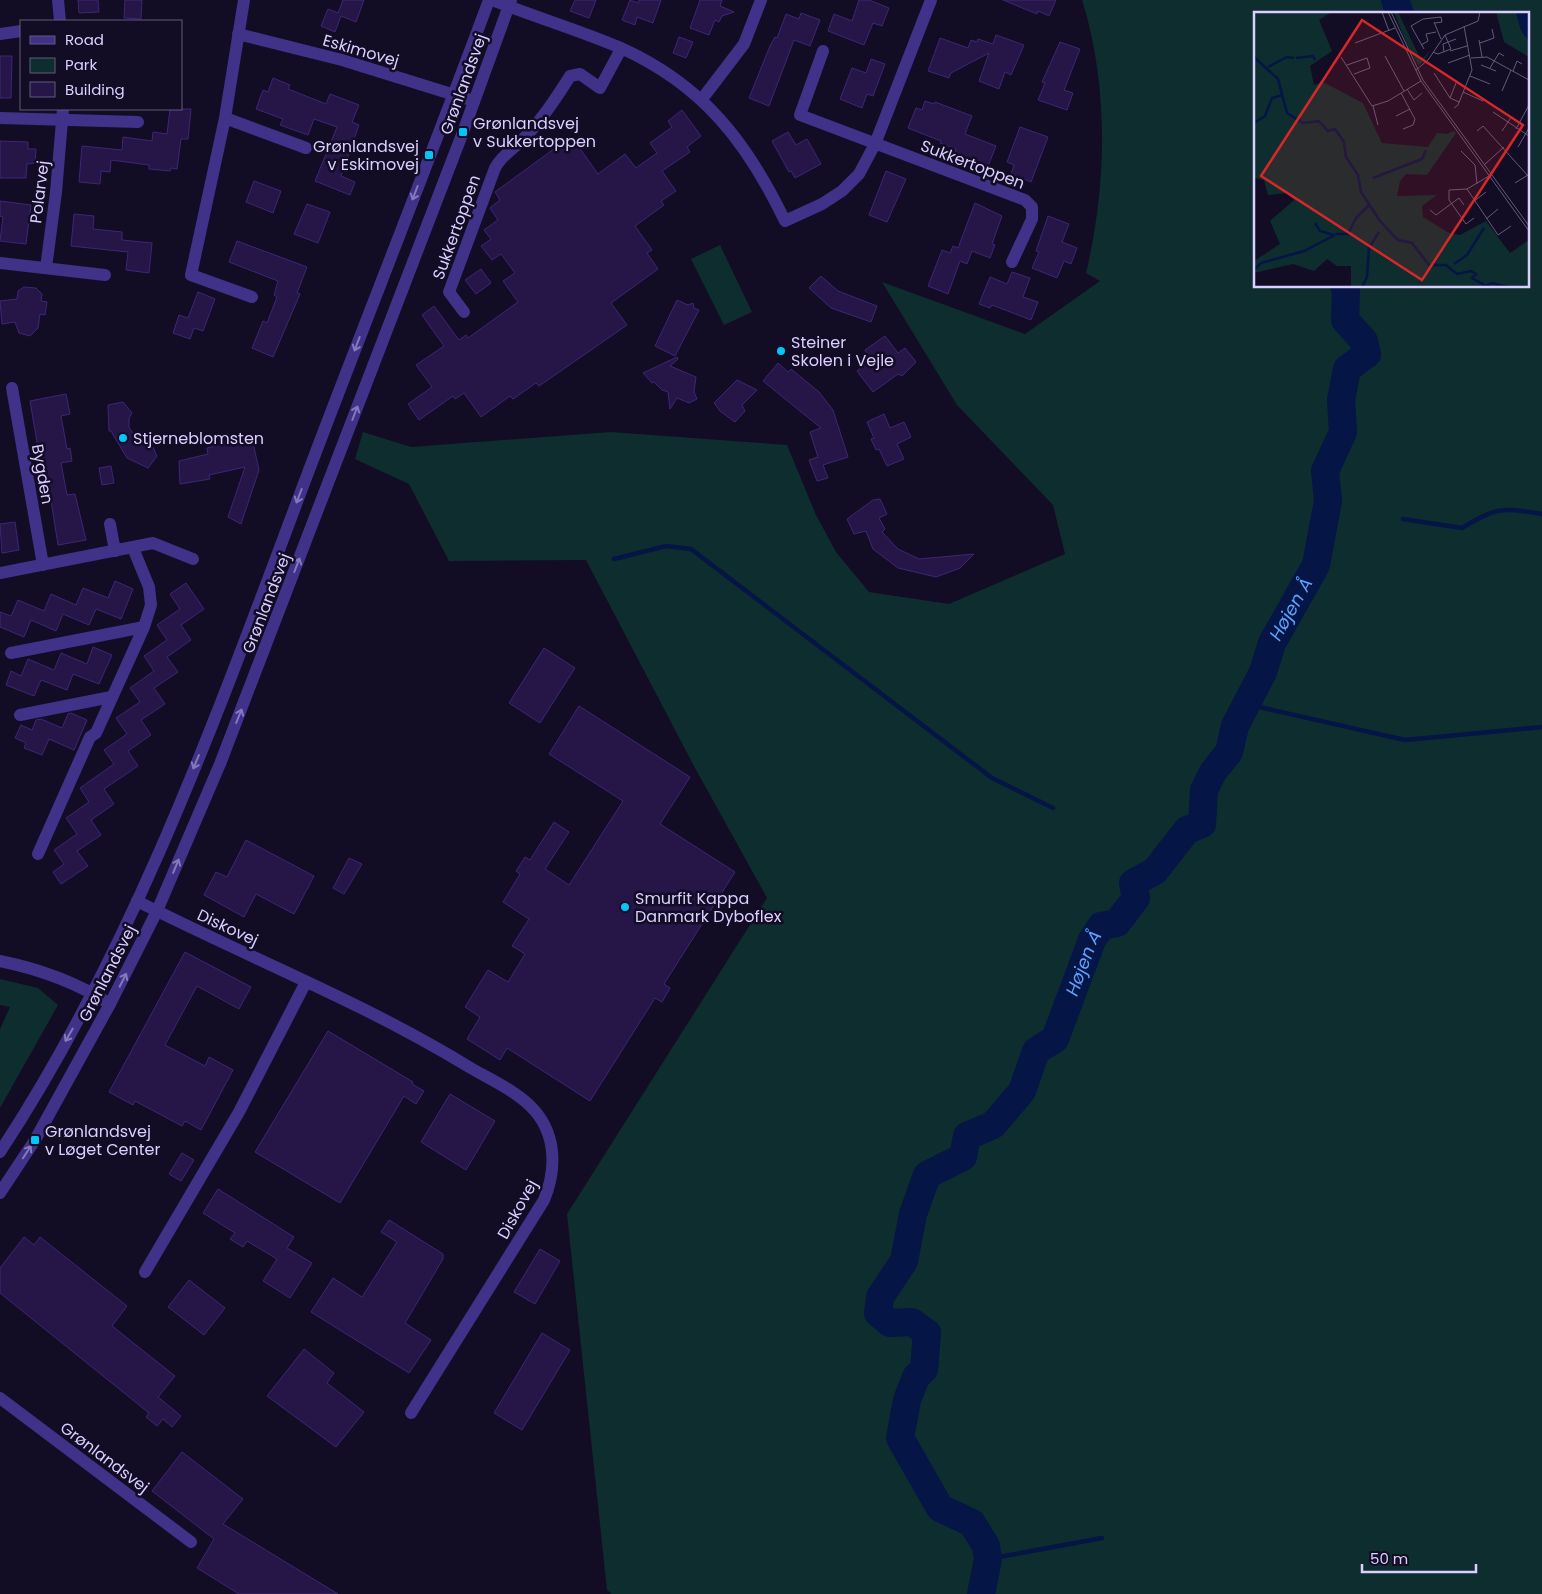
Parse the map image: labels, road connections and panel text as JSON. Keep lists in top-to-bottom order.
{
  "streets": {
    "street": [
      "Eskimovej",
      "Grønlandsvej",
      "Sukkertoppen",
      "Polarvej",
      "Bygden",
      "Diskovej"
    ]
  },
  "crossings": [
    ["Eskimovej", "Grønlandsvej"],
    ["Grønlandsvej", "Diskovej"]
  ],
  "water": ["Højen Å"],
  "places": {
    "transit": ["Grønlandsvej v Sukkertoppen", "Grønlandsvej v Eskimovej", "Grønlandsvej v Løget Center"],
    "other": ["Steiner Skolen i Vejle", "Stjerneblomsten", "Smurfit Kappa Danmark Dyboflex"]
  },
  "legend": ["Road", "Park", "Building"],
  "scale_bar": "50 m"
}
